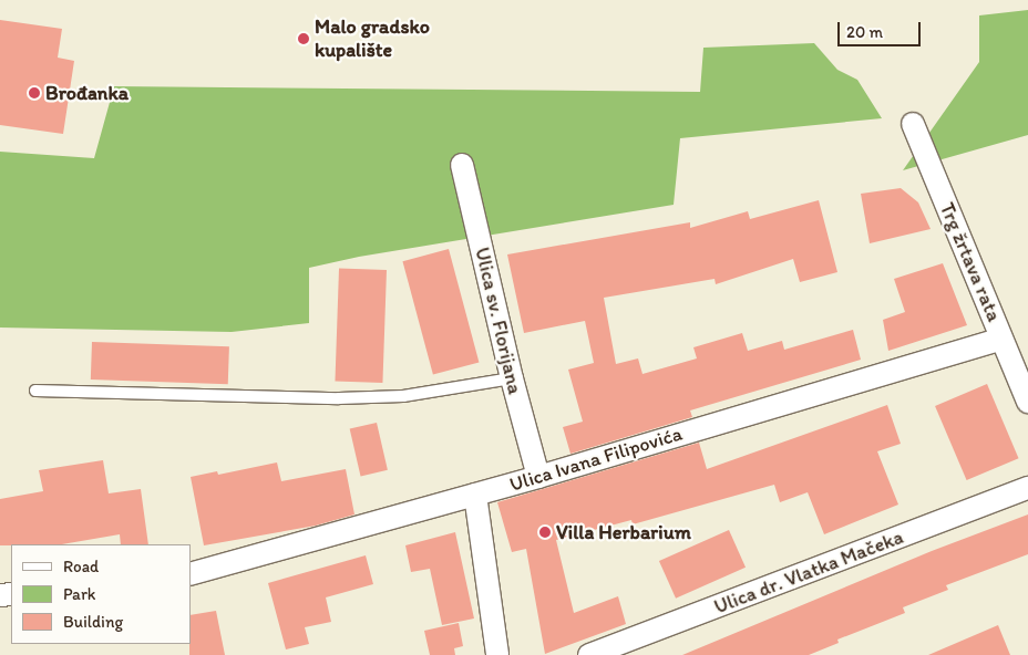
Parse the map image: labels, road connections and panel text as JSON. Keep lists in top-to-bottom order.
{
  "streets": {
    "street": [
      "Trg žrtava rata",
      "Ulica sv. Florijana",
      "Ulica Ivana Filipovića",
      "Ulica dr. Vlatka Mačeka"
    ]
  },
  "crossings": [
    ["Trg žrtava rata", "Ulica Ivana Filipovića"],
    ["Ulica sv. Florijana", "Ulica Ivana Filipovića"]
  ],
  "places": ["Malo gradsko kupalište", "Brođanka", "Villa Herbarium"],
  "legend": ["Road", "Park", "Building"],
  "scale_bar": "20 m"
}
